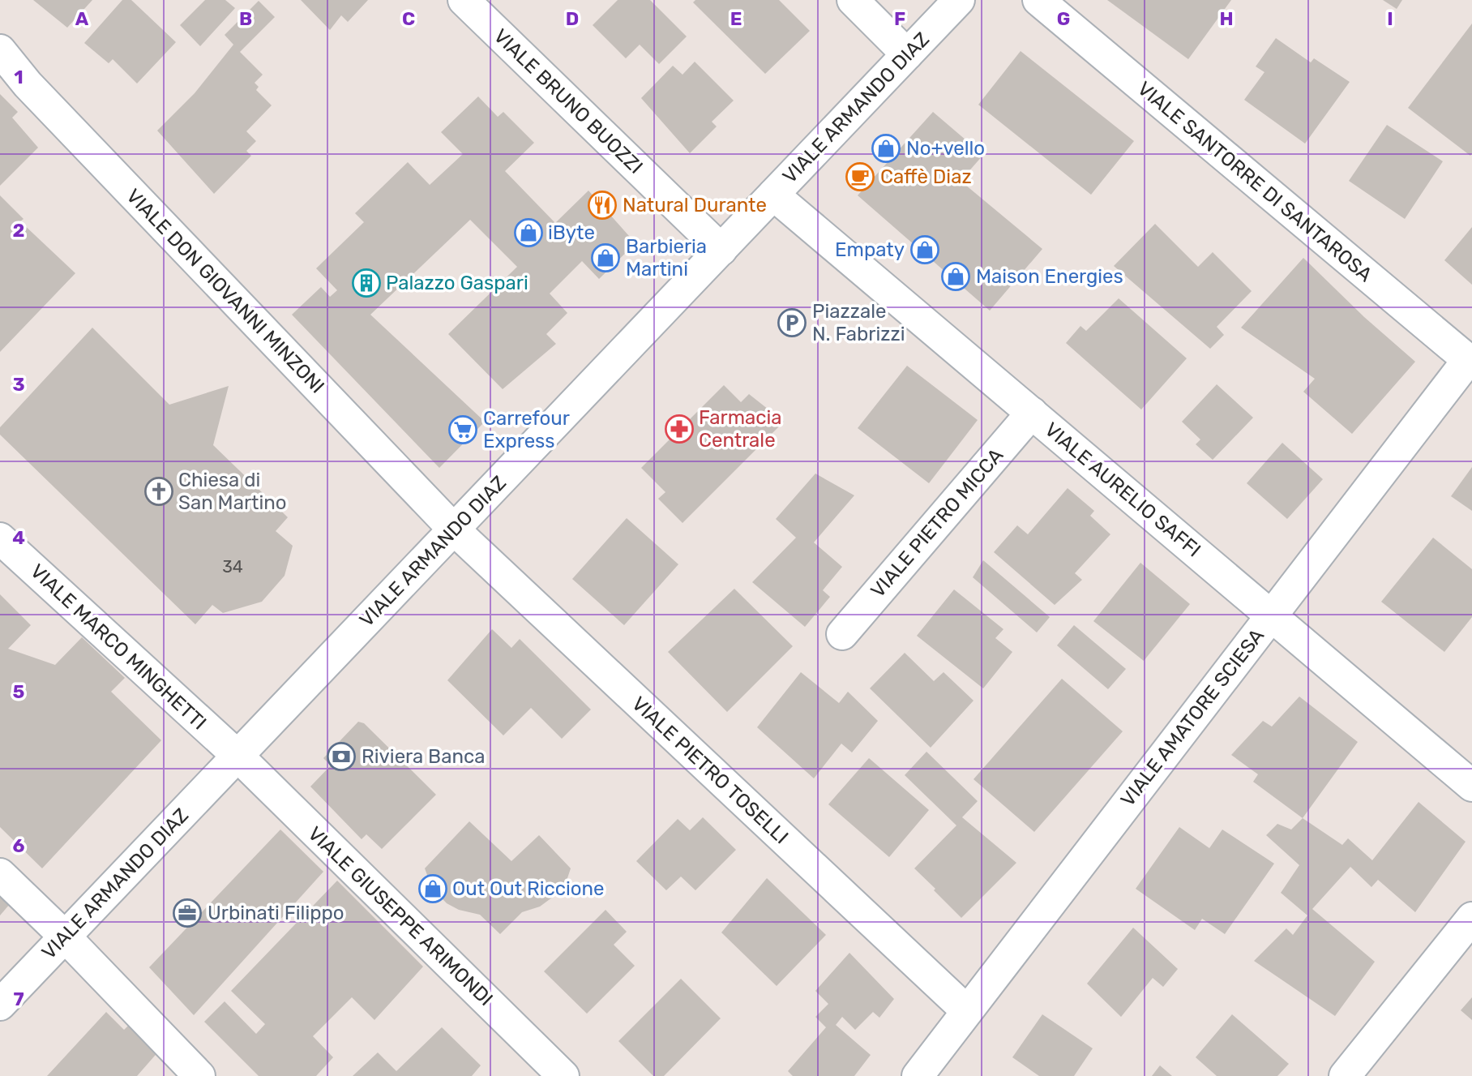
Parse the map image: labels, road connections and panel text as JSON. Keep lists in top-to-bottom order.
{
  "streets": {
    "street": [
      "VIALE BRUNO BUOZZI",
      "VIALE ARMANDO DIAZ",
      "VIALE SANTORRE DI SANTAROSA",
      "VIALE DON GIOVANNI MINZONI",
      "VIALE AURELIO SAFFI",
      "VIALE PIETRO MICCA",
      "VIALE MARCO MINGHETTI",
      "VIALE AMATORE SCIESA",
      "VIALE PIETRO TOSELLI",
      "VIALE GIUSEPPE ARIMONDI"
    ]
  },
  "crossings": [
    ["VIALE BRUNO BUOZZI", "VIALE ARMANDO DIAZ"],
    ["VIALE ARMANDO DIAZ", "VIALE DON GIOVANNI MINZONI"],
    ["VIALE ARMANDO DIAZ", "VIALE AURELIO SAFFI"],
    ["VIALE ARMANDO DIAZ", "VIALE MARCO MINGHETTI"],
    ["VIALE ARMANDO DIAZ", "VIALE PIETRO TOSELLI"],
    ["VIALE ARMANDO DIAZ", "VIALE GIUSEPPE ARIMONDI"],
    ["VIALE SANTORRE DI SANTAROSA", "VIALE AMATORE SCIESA"],
    ["VIALE DON GIOVANNI MINZONI", "VIALE PIETRO TOSELLI"],
    ["VIALE AURELIO SAFFI", "VIALE PIETRO MICCA"],
    ["VIALE AURELIO SAFFI", "VIALE AMATORE SCIESA"],
    ["VIALE MARCO MINGHETTI", "VIALE GIUSEPPE ARIMONDI"],
    ["VIALE AMATORE SCIESA", "VIALE PIETRO TOSELLI"]
  ],
  "places": {
    "shop": [
      "No+vello",
      "iByte",
      "Empaty",
      "Barbieria Martini",
      "Maison Energies",
      "Out Out Riccione"
    ],
    "cafe": ["Caffè Diaz"],
    "restaurant": ["Natural Durante"],
    "building": ["Palazzo Gaspari"],
    "parking": ["Piazzale N. Fabrizzi"],
    "pharmacy": ["Farmacia Centrale"],
    "supermarket": ["Carrefour Express"],
    "church": ["Chiesa di San Martino"],
    "bank": ["Riviera Banca"],
    "office": ["Urbinati Filippo"]
  },
  "house_numbers": ["34"],
  "grid": {
    "columns": [
      "A",
      "B",
      "C",
      "D",
      "E",
      "F",
      "G",
      "H",
      "I"
    ],
    "rows": [
      "1",
      "2",
      "3",
      "4",
      "5",
      "6",
      "7"
    ]
  }
}
